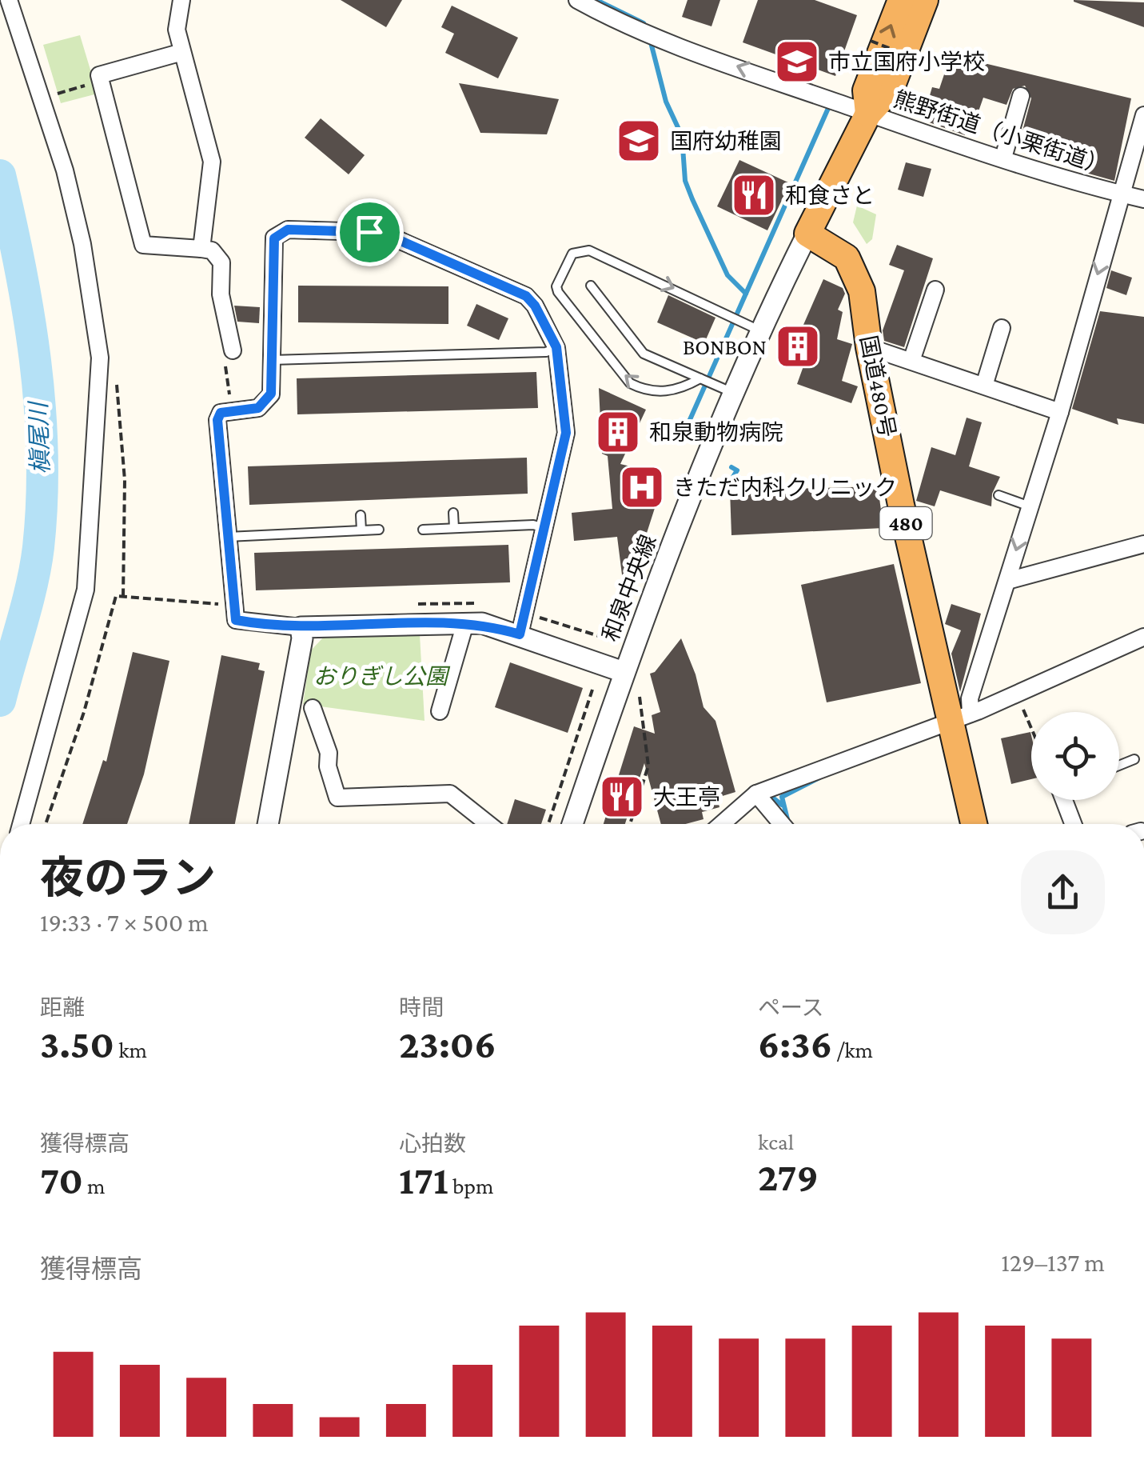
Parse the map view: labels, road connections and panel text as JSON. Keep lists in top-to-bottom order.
{
  "streets": {
    "highway": ["国道480号", "480"],
    "street": ["熊野街道（小栗街道）", "和泉中央線"]
  },
  "crossings": [
    ["国道480号", "和泉中央線"]
  ],
  "one_way": ["熊野街道（小栗街道）"],
  "water": ["槇尾川"],
  "parks": ["おりぎし公園"],
  "places": {
    "school or university": ["市立国府小学校", "国府幼稚園"],
    "restaurant": ["和食さと", "大王亭"],
    "building": ["BONBON", "和泉動物病院"],
    "hospital": ["きただ内科クリニック"]
  },
  "page": {
    "heading": ["夜のラン", "19:33 · 7 × 500 m"],
    "stats": [
      ["距離", "3.50 km"],
      ["時間", "23:06"],
      ["ペース", "6:36 /km"],
      ["獲得標高", "70 m"],
      ["心拍数", "171 bpm"],
      ["kcal", "279"]
    ],
    "chart": ["獲得標高", "129–137 m"]
  }
}
